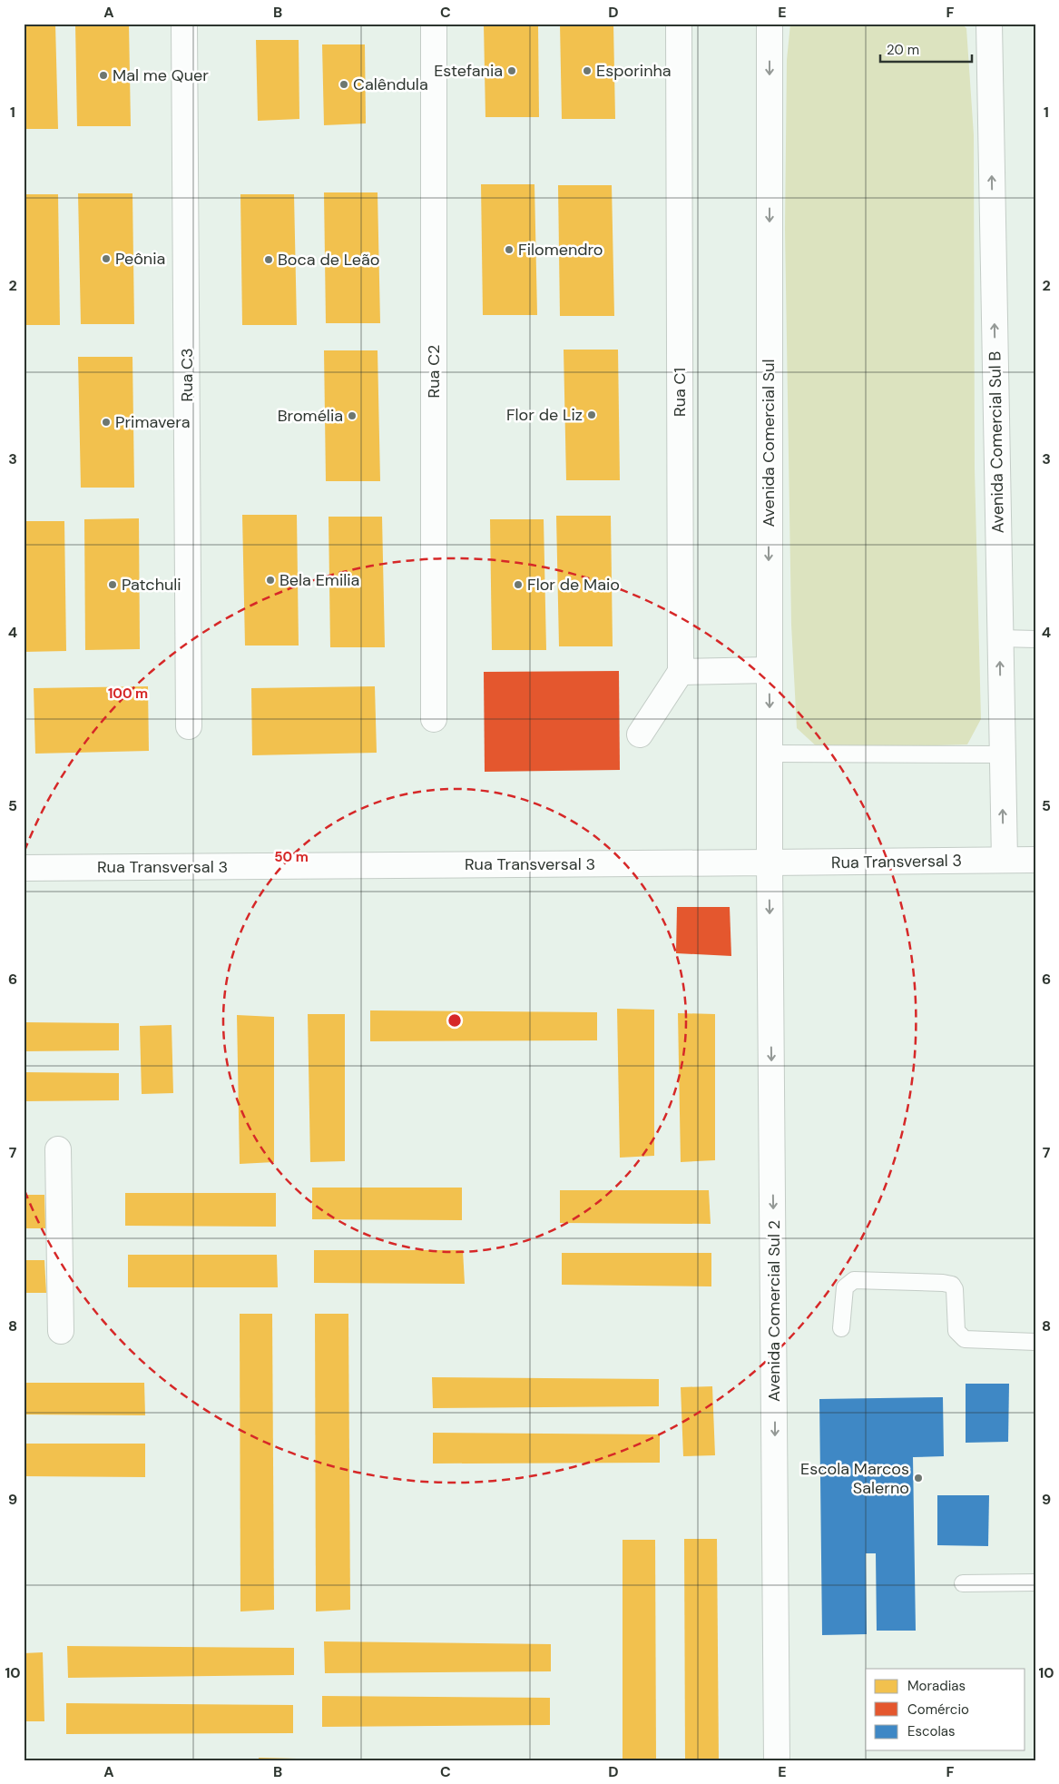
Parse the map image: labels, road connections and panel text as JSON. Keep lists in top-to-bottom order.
{
  "streets": {
    "street": [
      "Rua C2",
      "Rua C3",
      "Rua C1",
      "Avenida Comercial Sul B",
      "Avenida Comercial Sul",
      "Rua Transversal 3",
      "Avenida Comercial Sul 2"
    ]
  },
  "crossings": [
    ["Avenida Comercial Sul B", "Rua Transversal 3"],
    ["Avenida Comercial Sul", "Rua Transversal 3"],
    ["Avenida Comercial Sul", "Avenida Comercial Sul 2"],
    ["Rua Transversal 3", "Avenida Comercial Sul 2"]
  ],
  "one_way": ["Avenida Comercial Sul B", "Avenida Comercial Sul", "Avenida Comercial Sul 2"],
  "places": [
    "Estefania",
    "Esporinha",
    "Mal me Quer",
    "Calêndula",
    "Filomendro",
    "Peônia",
    "Boca de Leão",
    "Flor de Liz",
    "Bromélia",
    "Primavera",
    "Bela Emilia",
    "Patchuli",
    "Flor de Maio",
    "Escola Marcos Salerno"
  ],
  "legend": ["Moradias", "Comércio", "Escolas"],
  "scale_bar": "20 m",
  "grid": {
    "columns": [
      "A",
      "B",
      "C",
      "D",
      "E",
      "F"
    ],
    "rows": [
      "1",
      "2",
      "3",
      "4",
      "5",
      "6",
      "7",
      "8",
      "9",
      "10"
    ]
  },
  "rings": ["100 m", "50 m"]
}
